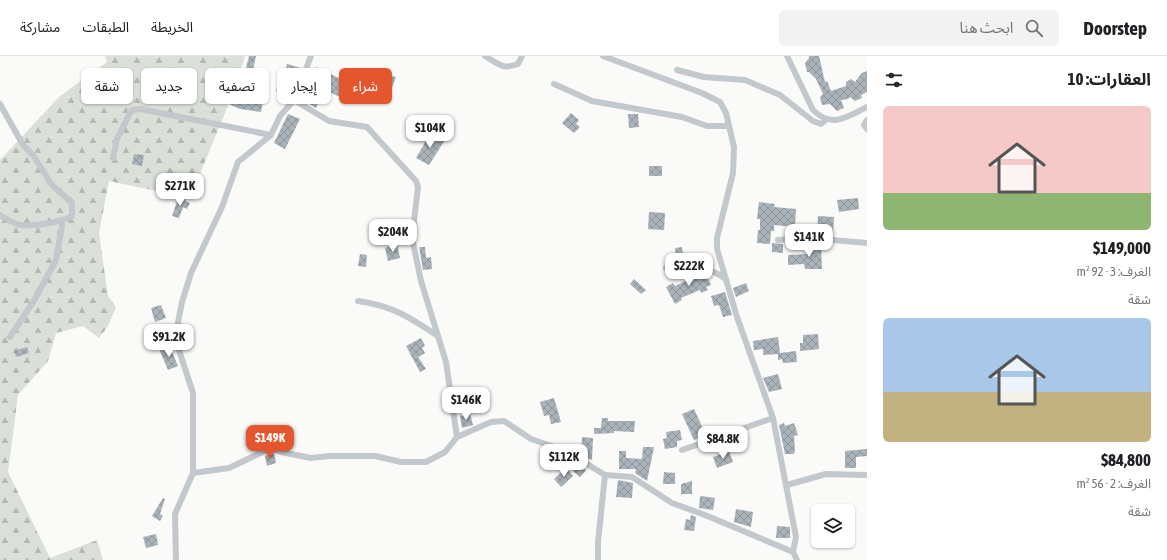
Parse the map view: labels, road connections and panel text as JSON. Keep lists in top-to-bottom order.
{
  "page": {
    "header": "Doorstep",
    "search": "ابحث هنا",
    "nav": ["الخريطة", "الطبقات", "مشاركة"],
    "heading": "العقارات: 10",
    "chip": [
      "شراء",
      "إيجار",
      "تصفية",
      "جديد",
      "شقة"
    ],
    "list": [
      {
        "name": "$149,000",
        "note": "الغرف: 3 · 92 m² · شقة"
      },
      {
        "name": "$84,800",
        "note": "الغرف: 2 · 56 m² · شقة"
      }
    ],
    "price": [
      "$104K",
      "$271K",
      "$204K",
      "$141K",
      "$222K",
      "$91.2K",
      "$146K",
      "$149K",
      "$84.8K",
      "$112K"
    ]
  }
}
